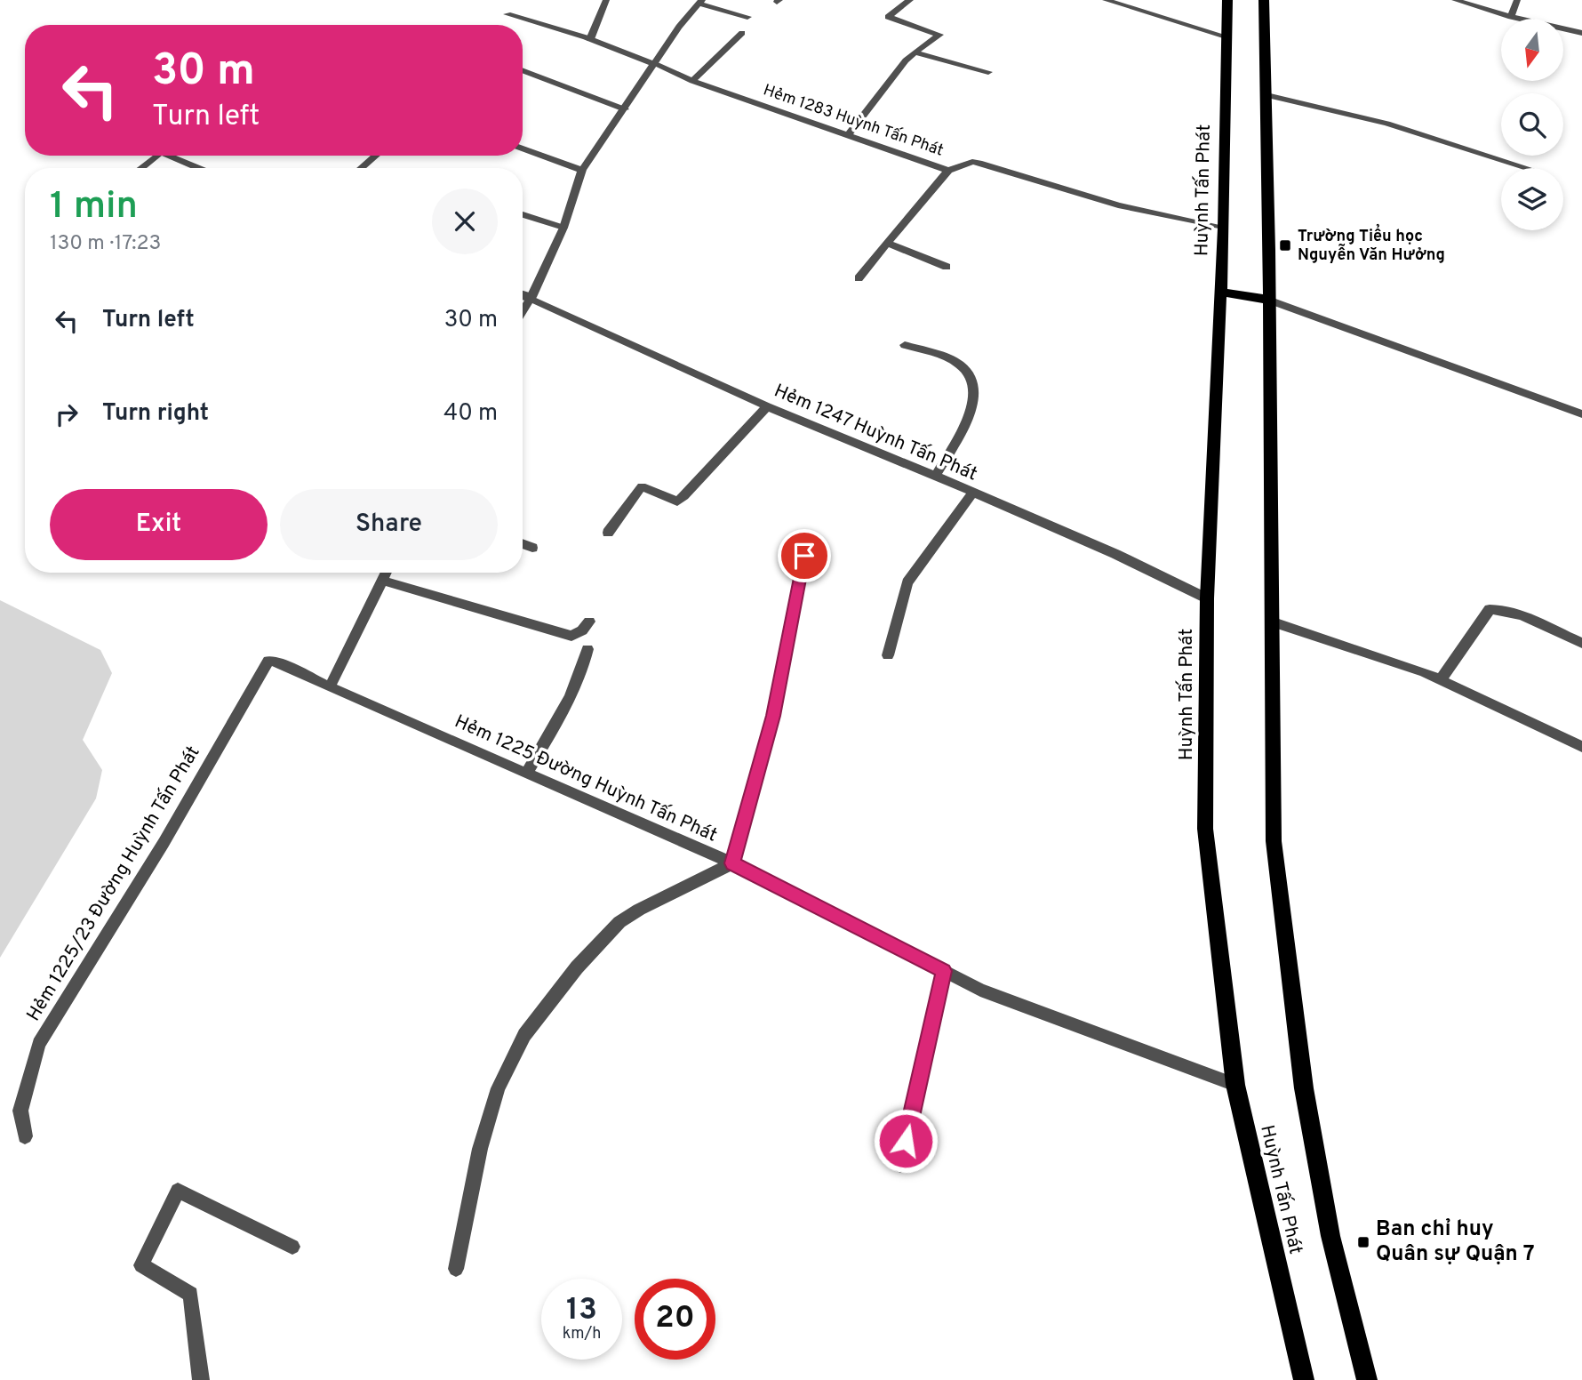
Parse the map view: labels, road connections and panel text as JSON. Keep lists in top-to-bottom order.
{
  "streets": {
    "main road": ["Huỳnh Tấn Phát"],
    "street": [
      "Hẻm 1283 Huỳnh Tấn Phát",
      "Hẻm 1247 Huỳnh Tấn Phát",
      "Hẻm 1225 Đường Huỳnh Tấn Phát",
      "Hẻm 1225/23 Đường Huỳnh Tấn Phát"
    ]
  },
  "crossings": [
    ["Hẻm 1283 Huỳnh Tấn Phát", "Huỳnh Tấn Phát"],
    ["Huỳnh Tấn Phát", "Hẻm 1247 Huỳnh Tấn Phát"],
    ["Huỳnh Tấn Phát", "Hẻm 1225 Đường Huỳnh Tấn Phát"],
    ["Hẻm 1225 Đường Huỳnh Tấn Phát", "Hẻm 1225/23 Đường Huỳnh Tấn Phát"]
  ],
  "places": {
    "transit": ["Trường Tiểu học Nguyễn Văn Hưởng", "Ban chỉ huy Quân sự Quận 7"]
  },
  "north": "bottom",
  "page": {
    "turn": ["30 m", "Turn left"],
    "heading": ["1 min", "130 m · 17:23"],
    "list": [
      {
        "name": "Turn left",
        "value": "30 m"
      },
      {
        "name": "Turn right",
        "value": "40 m"
      }
    ],
    "buttons": ["Exit", "Share"],
    "speed": "13 km/h",
    "limit": "20"
  }
}
